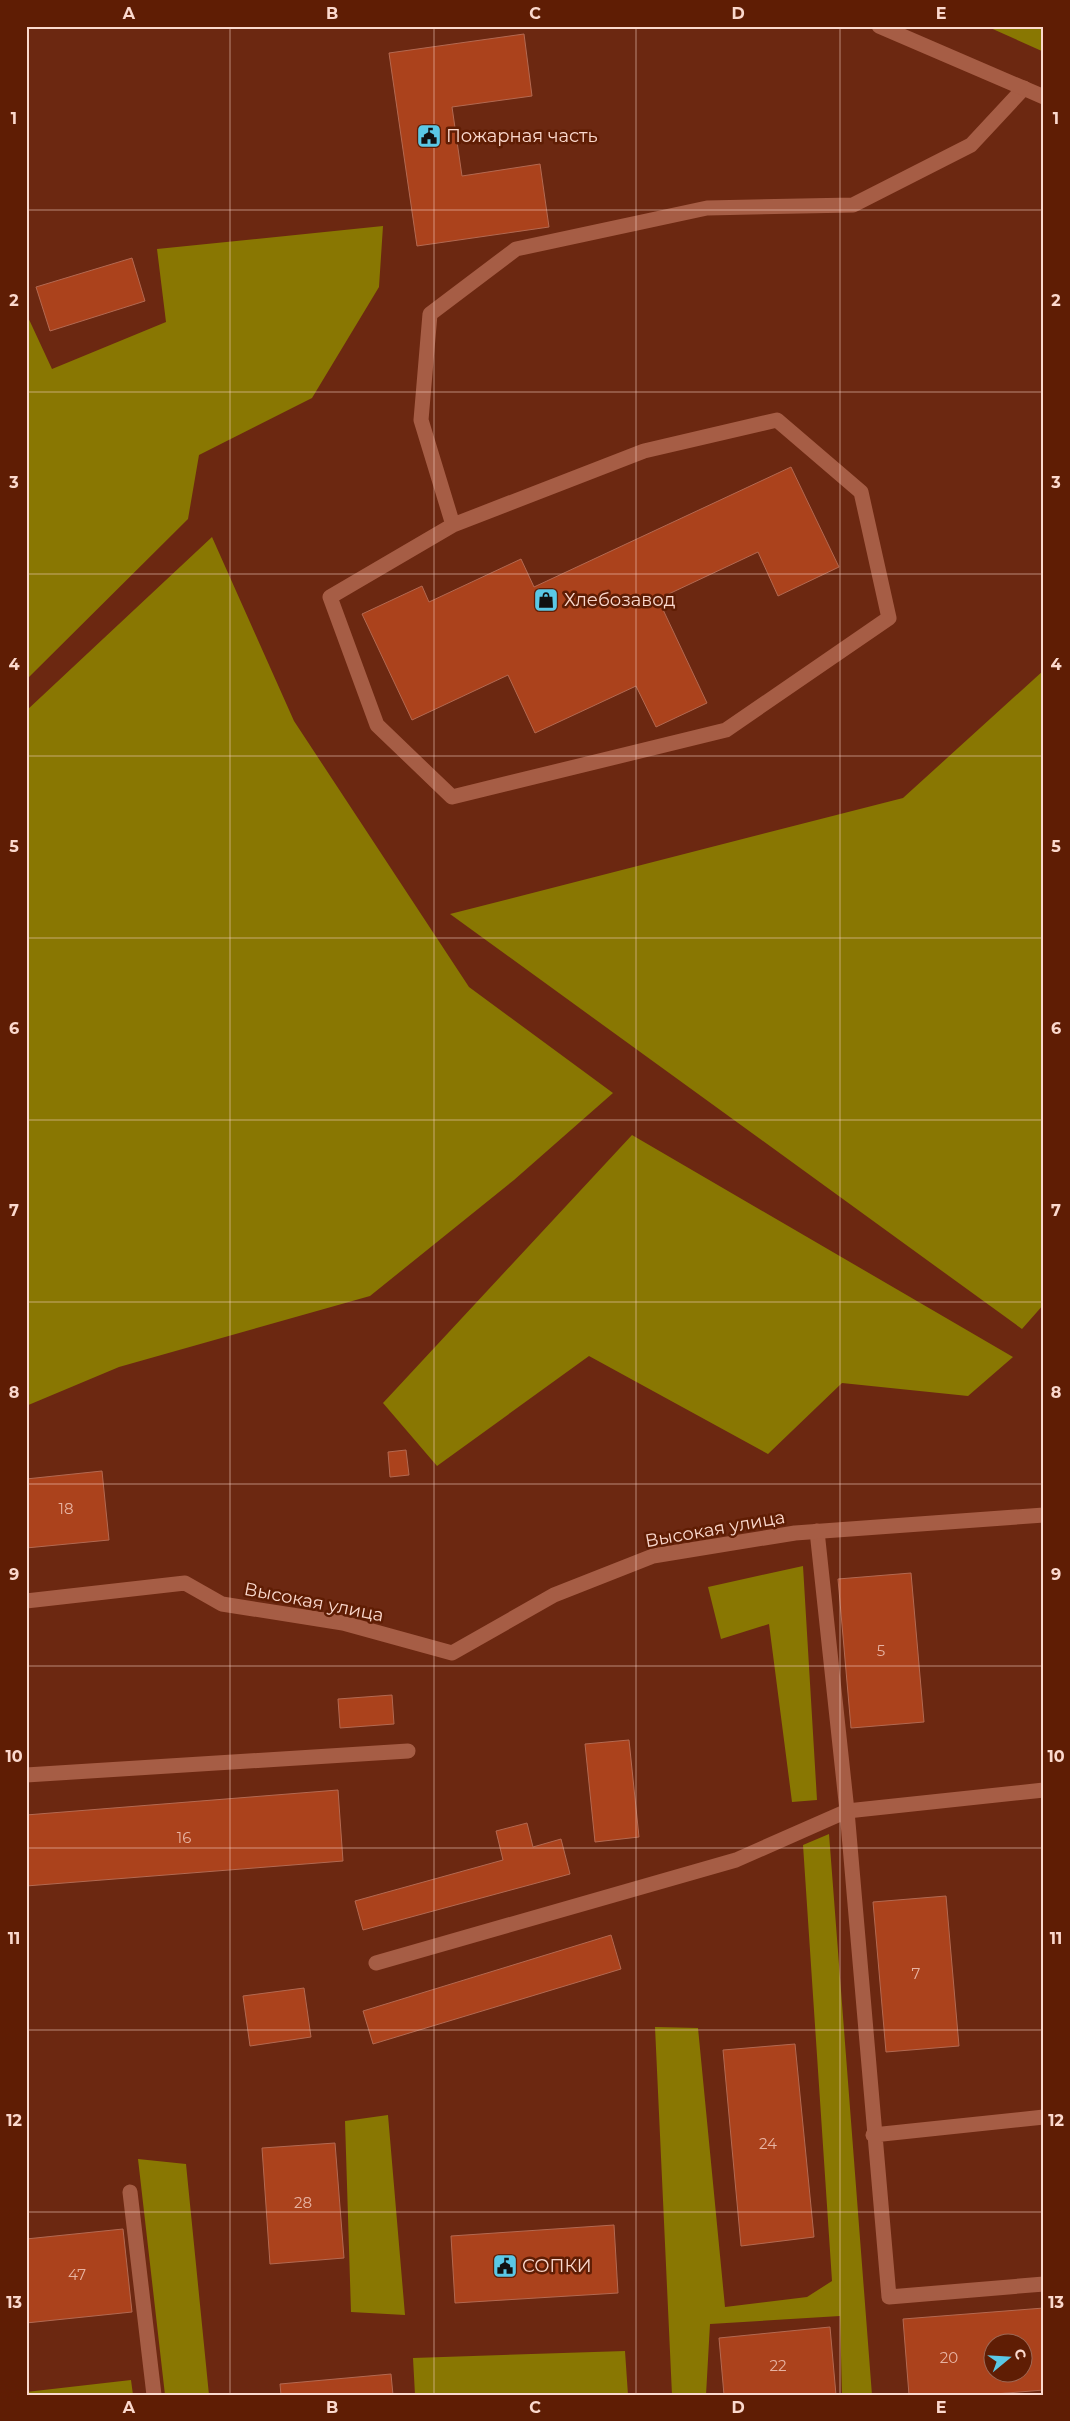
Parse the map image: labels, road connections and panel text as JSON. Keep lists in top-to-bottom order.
{
  "streets": {
    "street": ["Высокая улица"]
  },
  "places": {
    "public building": ["Пожарная часть", "СОПКИ"],
    "shop": ["Хлебозавод"]
  },
  "house_numbers": [
    "18",
    "5",
    "16",
    "7",
    "24",
    "28",
    "47",
    "20",
    "22"
  ],
  "north": "right",
  "grid": {
    "columns": [
      "A",
      "B",
      "C",
      "D",
      "E"
    ],
    "rows": [
      "1",
      "2",
      "3",
      "4",
      "5",
      "6",
      "7",
      "8",
      "9",
      "10",
      "11",
      "12",
      "13"
    ]
  }
}
